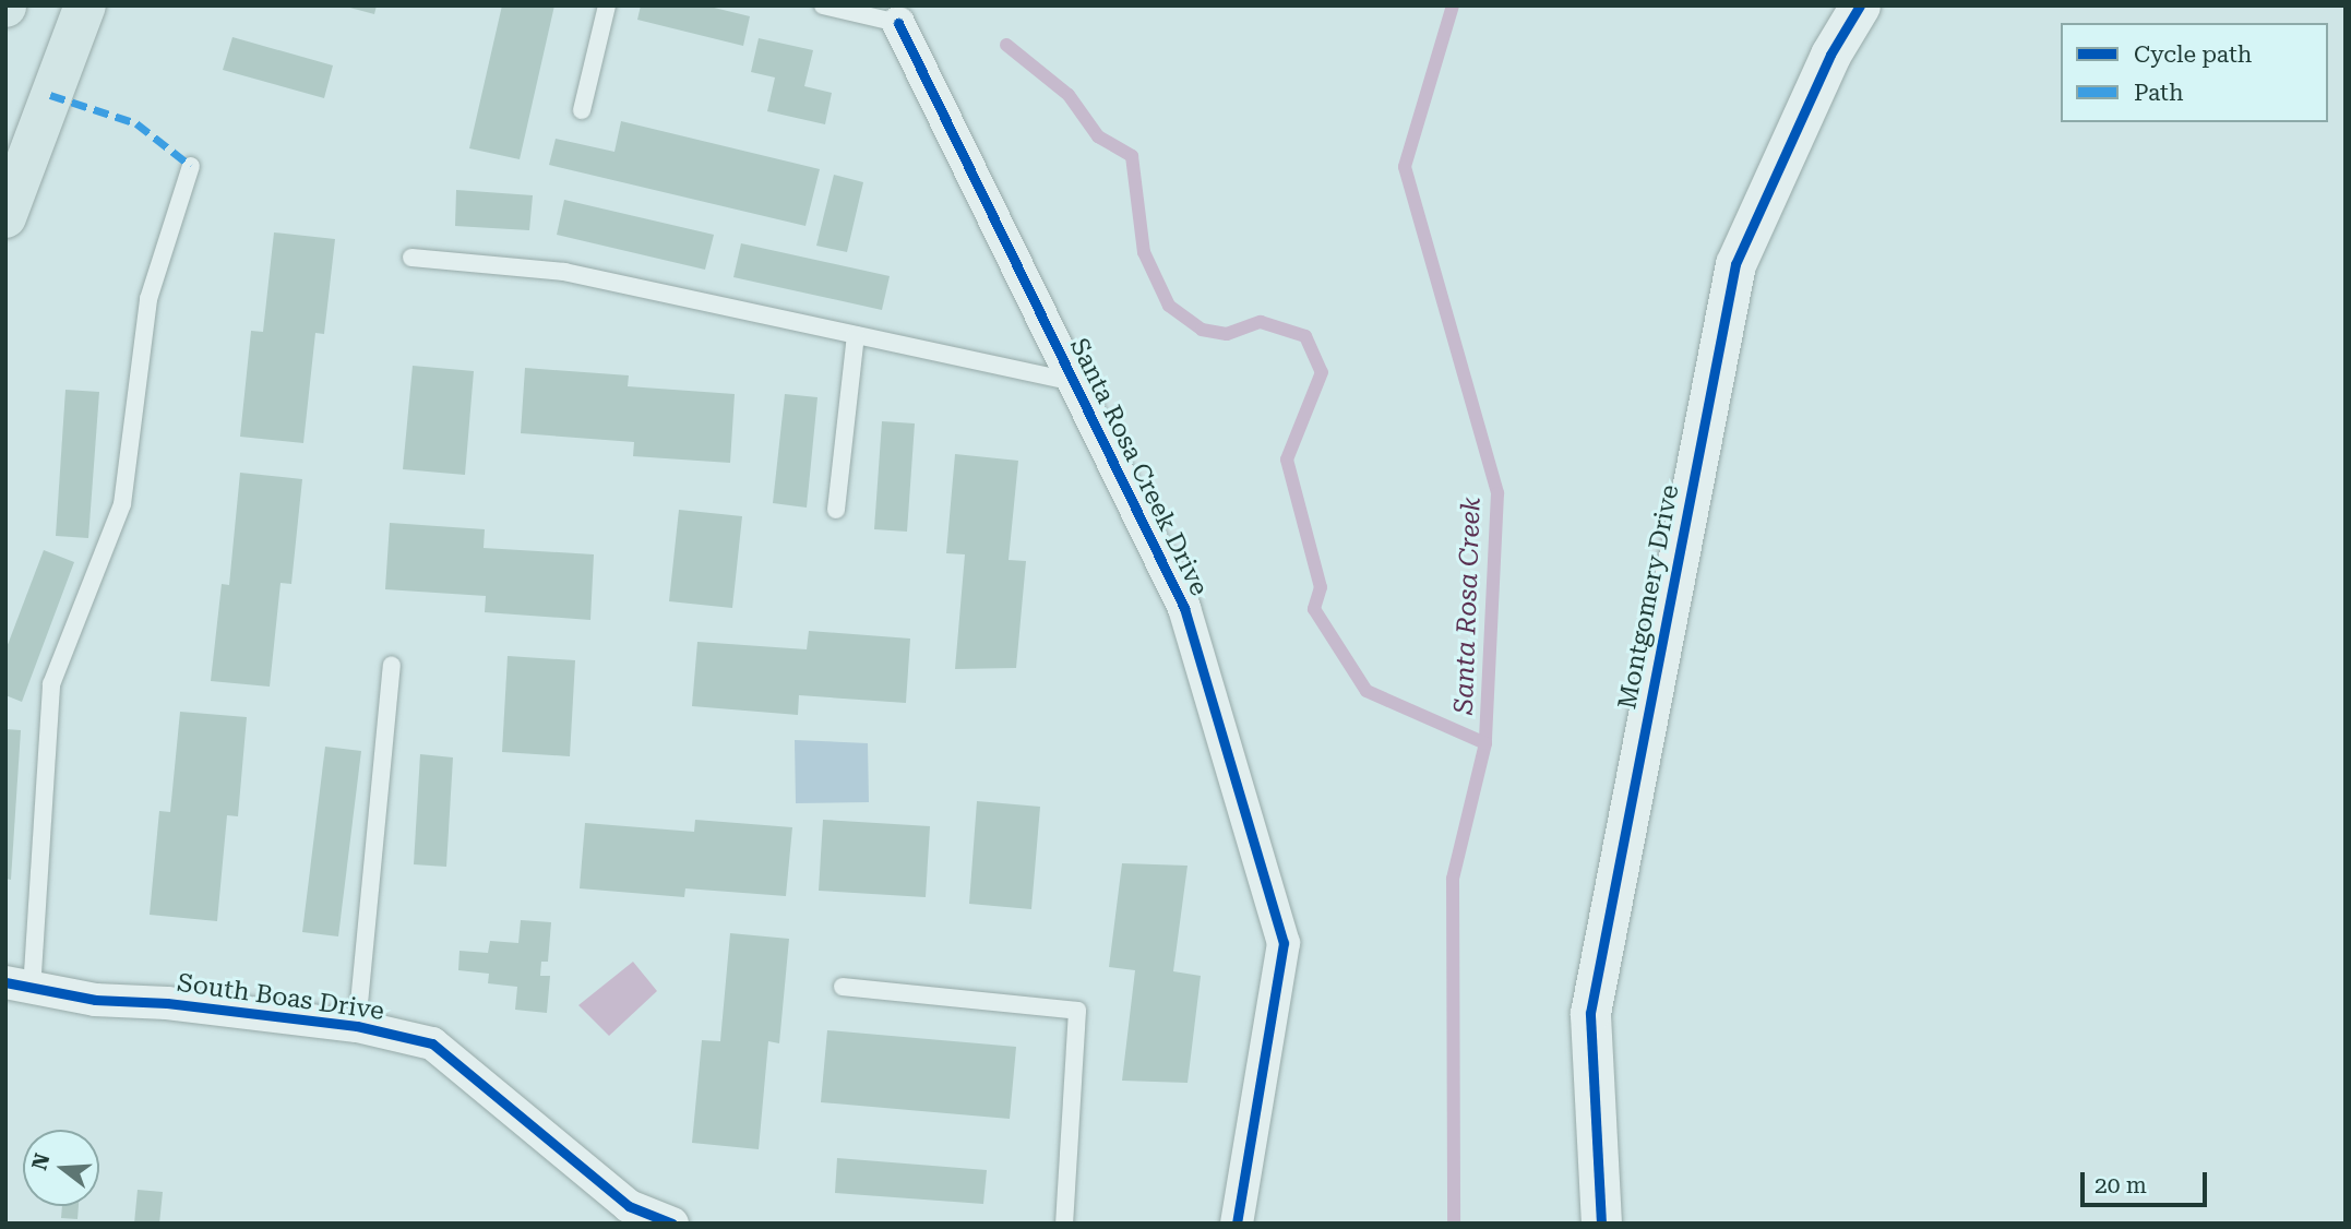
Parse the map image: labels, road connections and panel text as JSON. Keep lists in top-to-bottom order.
{
  "streets": {
    "street": ["Santa Rosa Creek Drive", "Montgomery Drive", "South Boas Drive"]
  },
  "water": ["Santa Rosa Creek"],
  "legend": ["Cycle path", "Path"],
  "scale_bar": "20 m",
  "north": "left"
}
